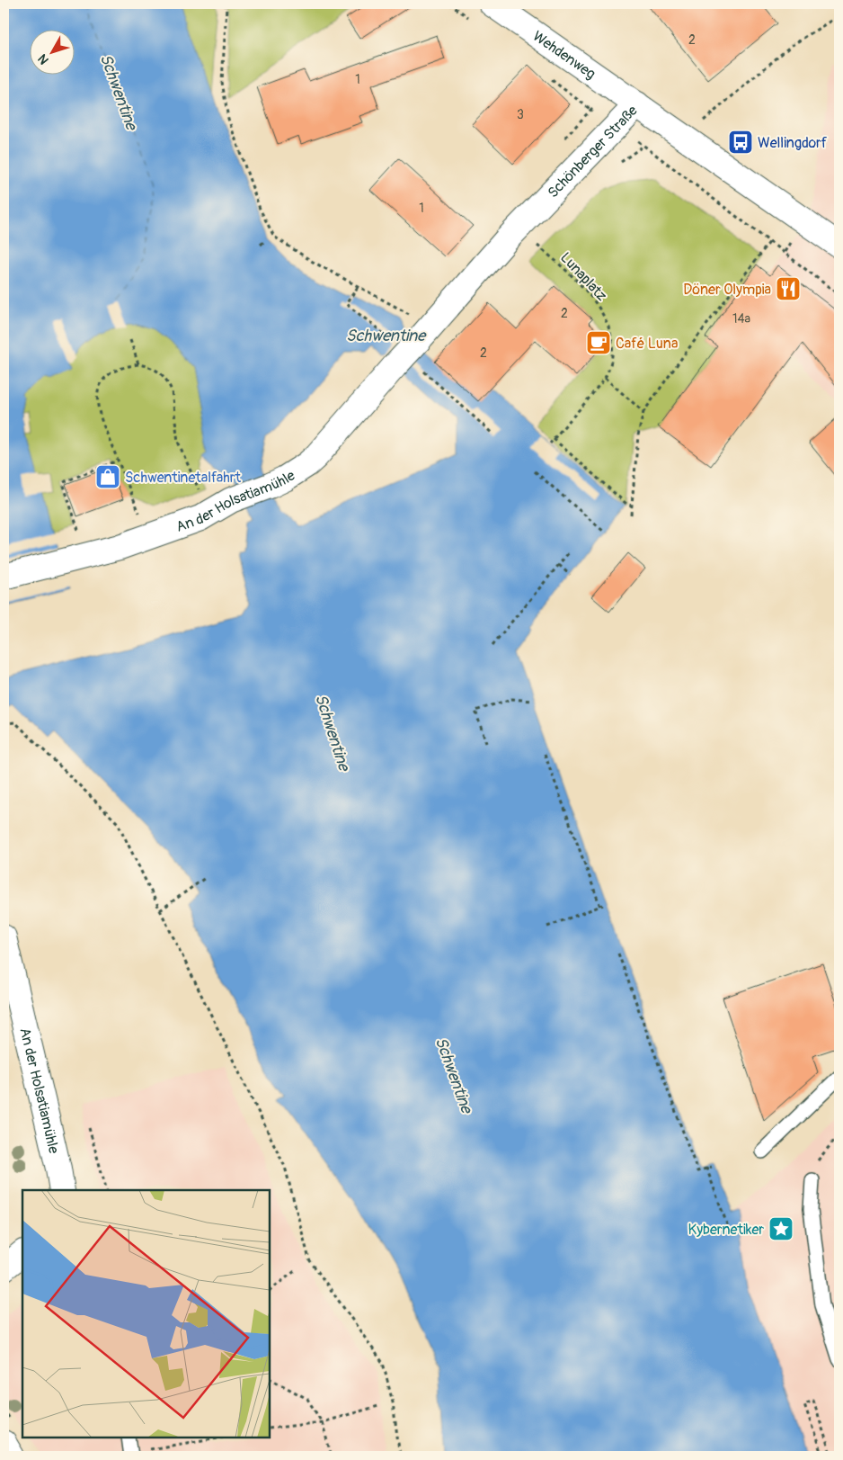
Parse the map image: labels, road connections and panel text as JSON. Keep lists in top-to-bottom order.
{
  "streets": {
    "street": ["Wehdenweg", "Schönberger Straße", "An der Holsatiamühle"],
    "path": ["Lunaplatz"]
  },
  "crossings": [
    ["Wehdenweg", "Schönberger Straße"],
    ["Schönberger Straße", "An der Holsatiamühle"]
  ],
  "water": ["Schwentine"],
  "places": {
    "bus stop": ["Wellingdorf"],
    "restaurant": ["Döner Olympia"],
    "cafe": ["Café Luna"],
    "shop": ["Schwentinetalfahrt"],
    "place": ["Kybernetiker"]
  },
  "house_numbers": [
    "2",
    "1",
    "3",
    "1",
    "2",
    "14a",
    "2"
  ],
  "north": "bottom left"
}
